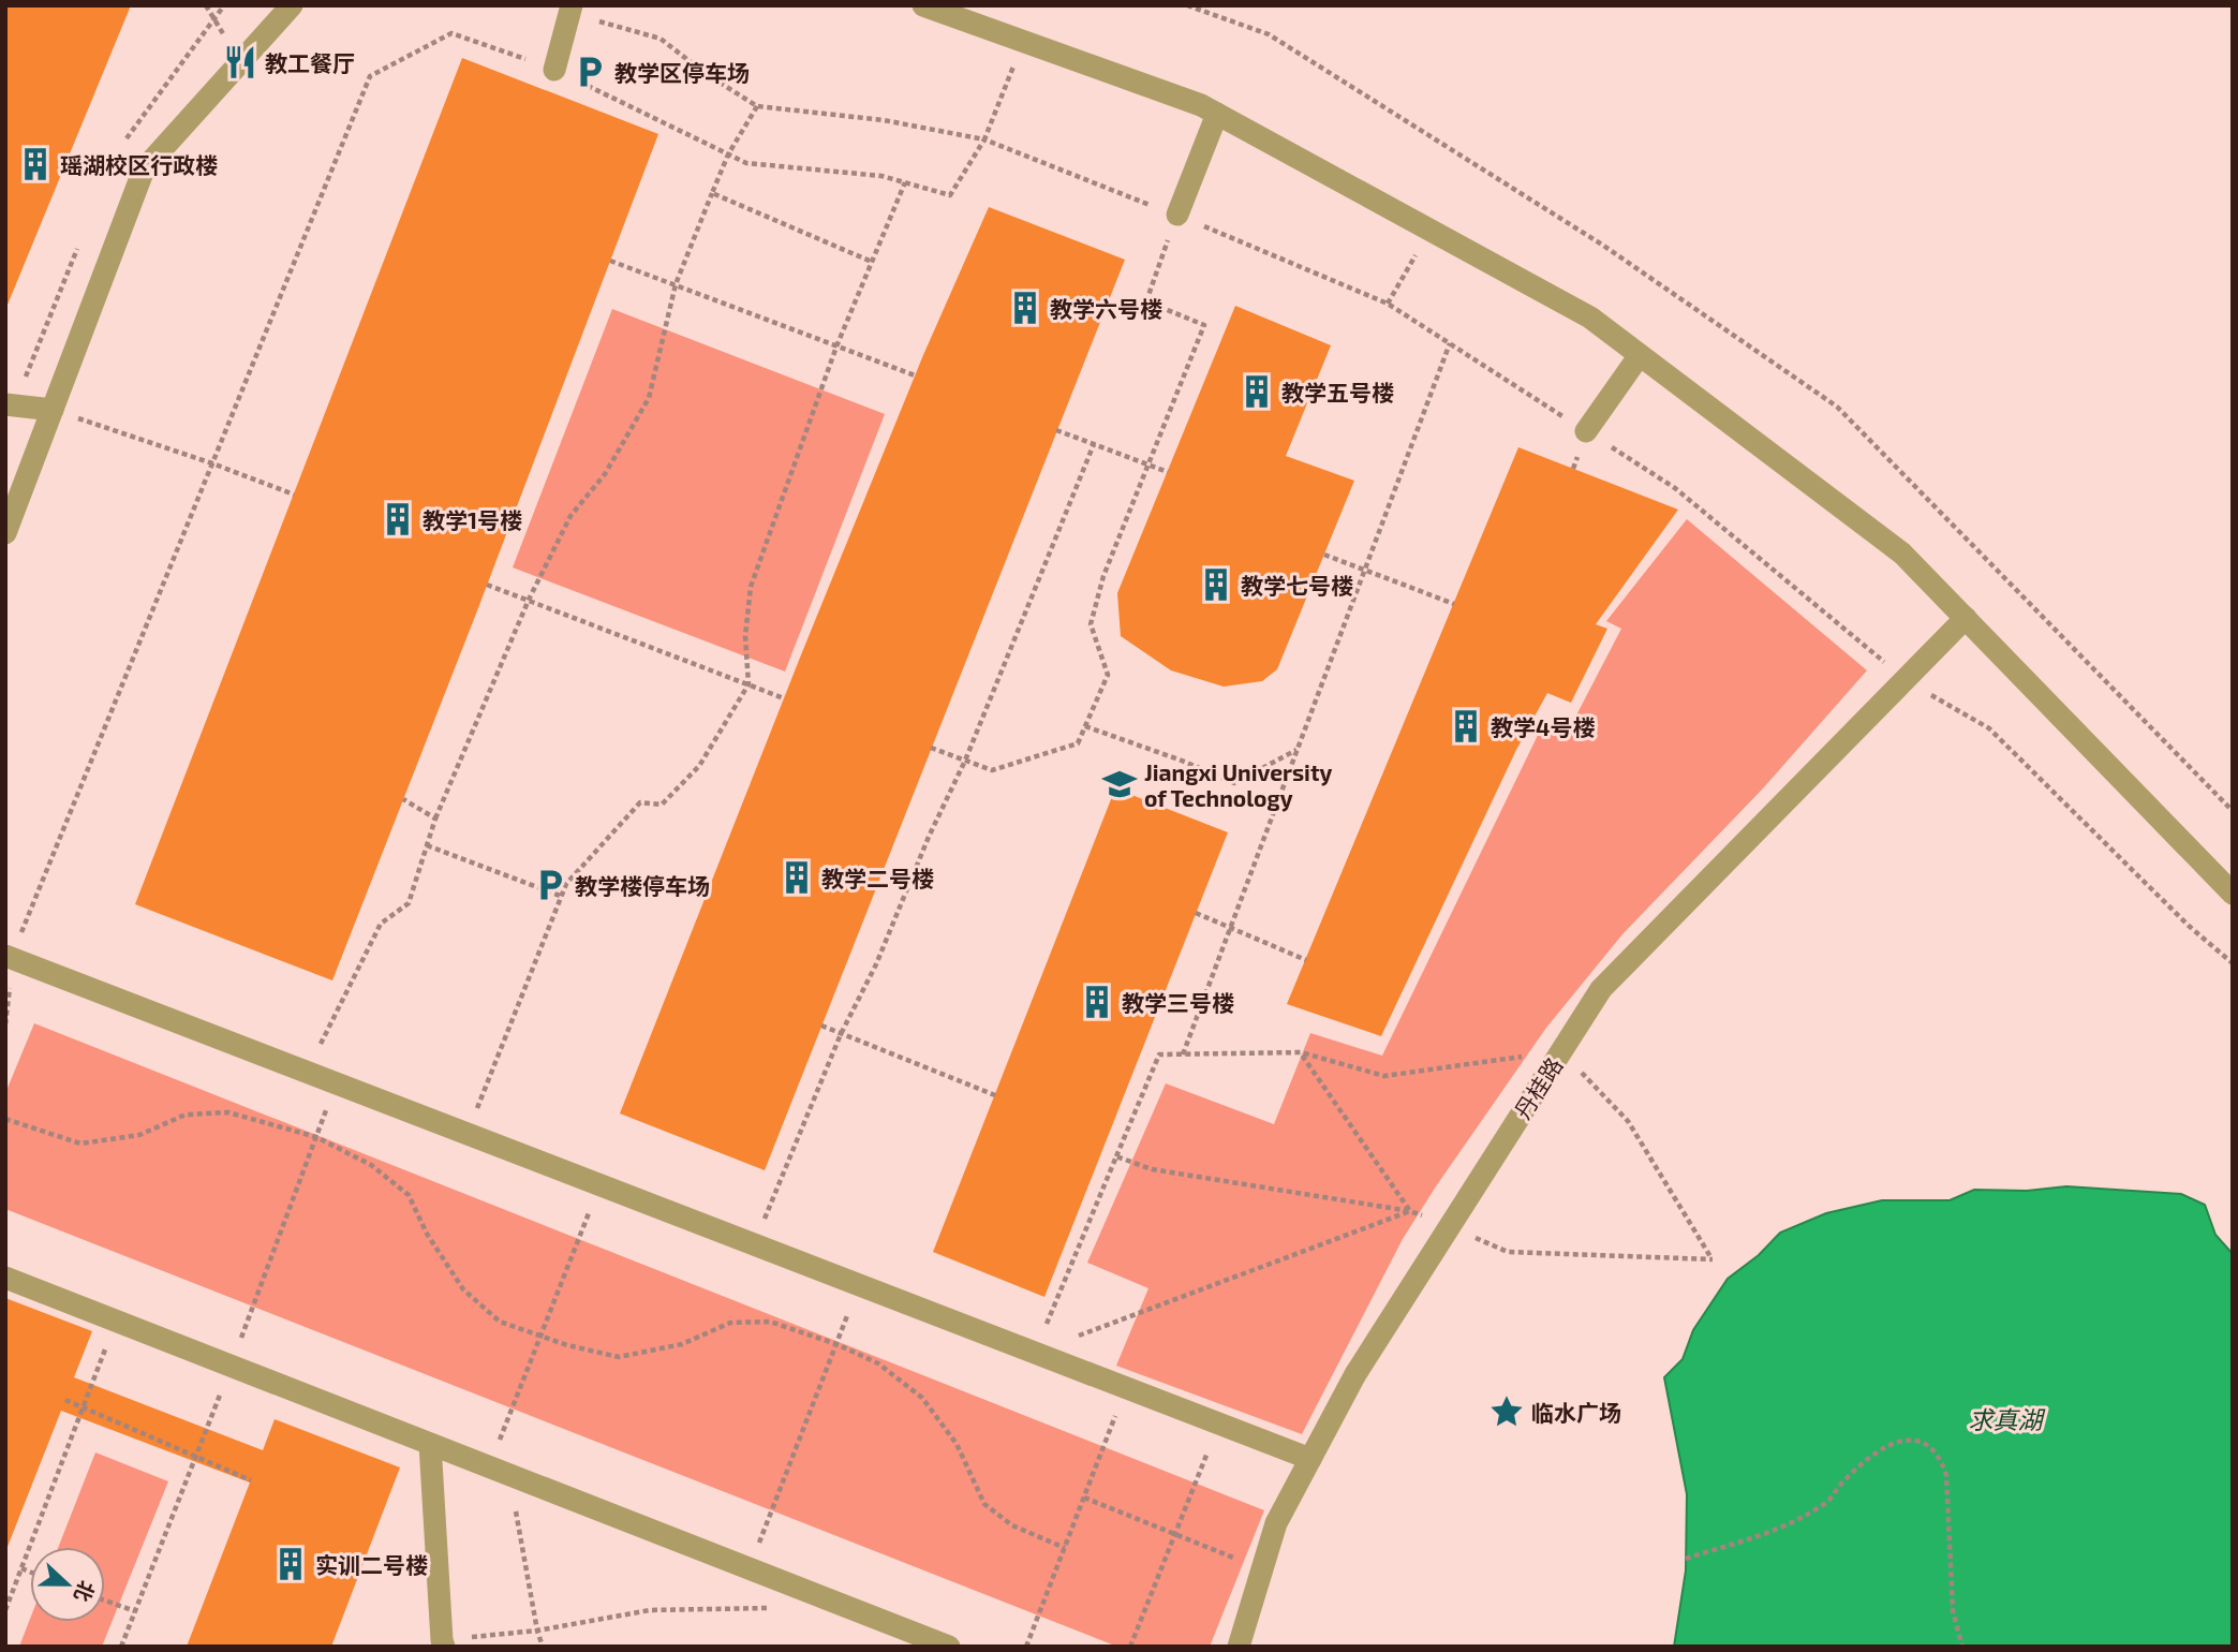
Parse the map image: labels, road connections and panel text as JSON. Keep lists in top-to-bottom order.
{
  "streets": {
    "street": ["丹桂路"]
  },
  "water": ["求真湖"],
  "places": {
    "restaurant": ["教工餐厅"],
    "parking": ["教学区停车场", "教学楼停车场"],
    "building": [
      "瑶湖校区行政楼",
      "教学六号楼",
      "教学五号楼",
      "教学1号楼",
      "教学七号楼",
      "教学4号楼",
      "教学二号楼",
      "教学三号楼",
      "实训二号楼"
    ],
    "school or university": ["Jiangxi University of Technology"],
    "place": ["临水广场"]
  },
  "north": "right"
}
